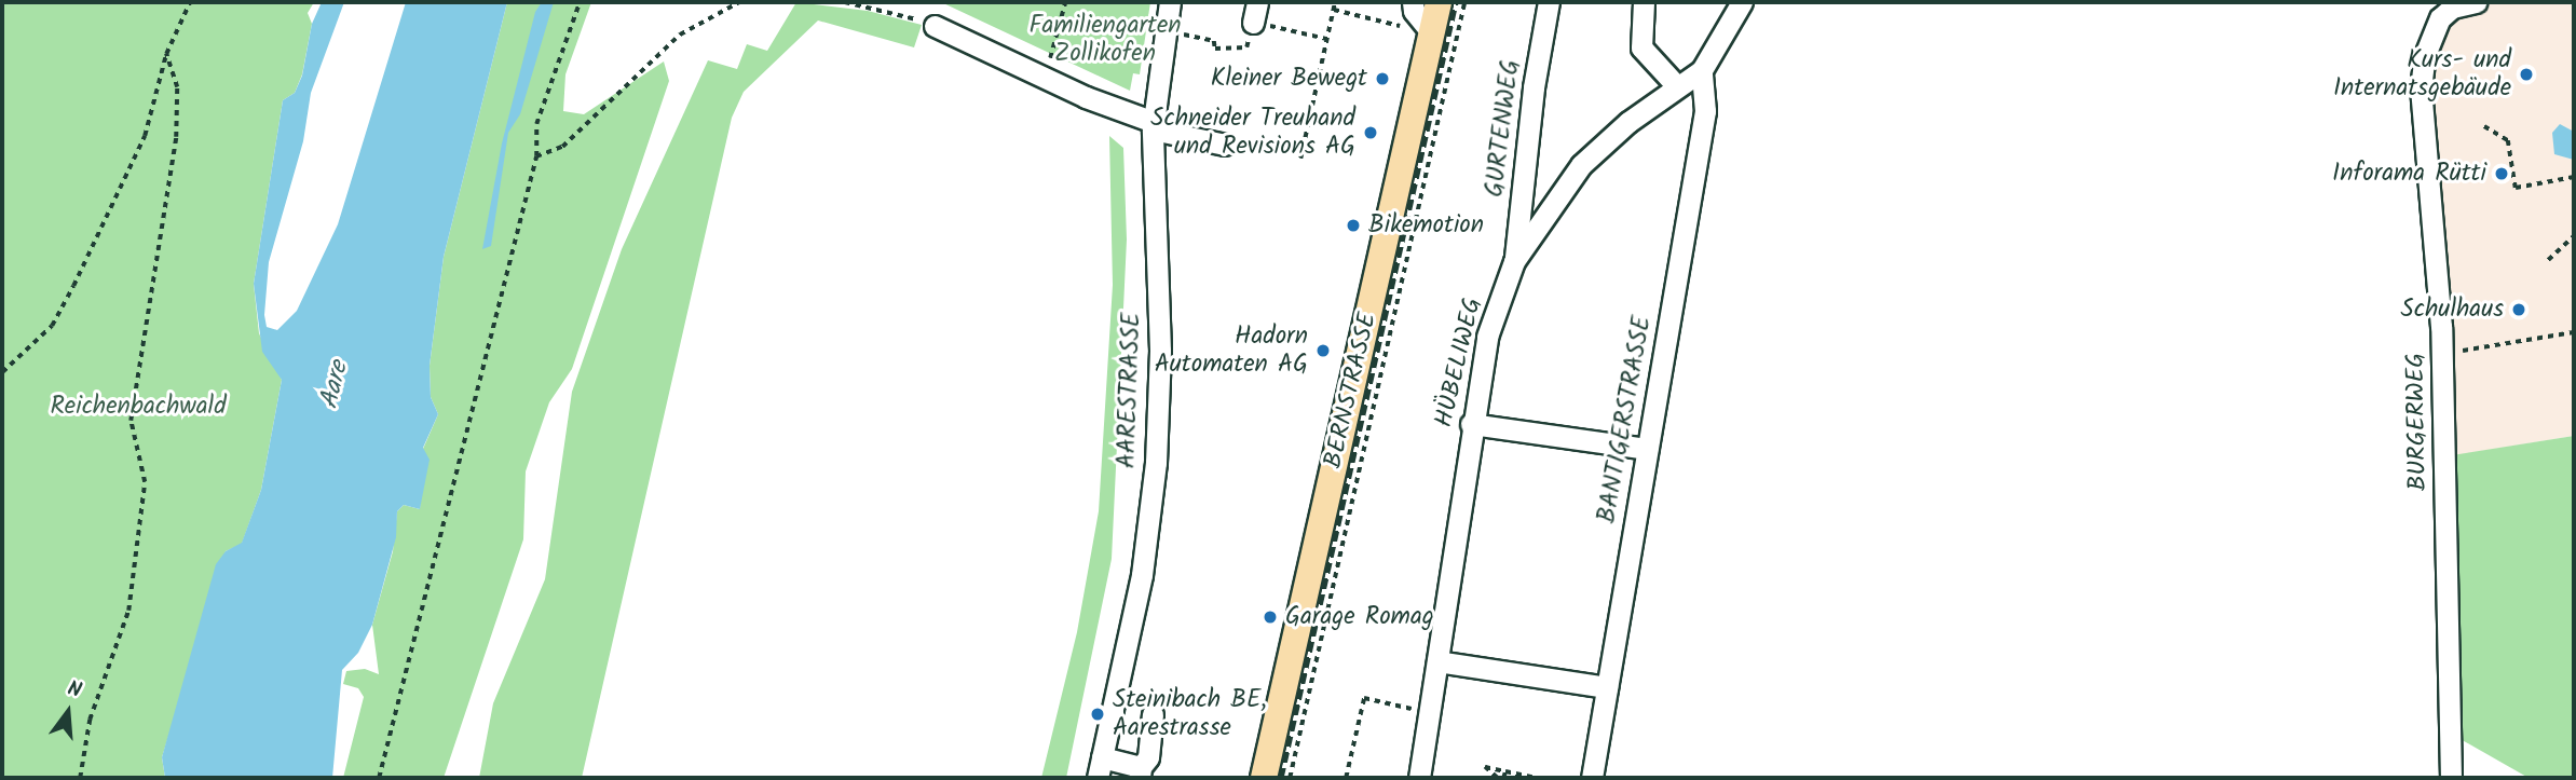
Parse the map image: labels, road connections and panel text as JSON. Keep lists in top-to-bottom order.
{
  "streets": {
    "main road": ["BERNSTRASSE"],
    "street": [
      "GURTENWEG",
      "HÜBELIWEG",
      "AARESTRASSE",
      "BANTIGERSTRASSE",
      "BURGERWEG"
    ]
  },
  "crossings": [
    ["GURTENWEG", "HÜBELIWEG"],
    ["HÜBELIWEG", "BANTIGERSTRASSE"]
  ],
  "water": ["Aare"],
  "parks": ["Familiengarten Zollikofen", "Reichenbachwald"],
  "places": [
    "Kurs- und Internatsgebäude",
    "Kleiner Bewegt",
    "Schneider Treuhand und Revisions AG",
    "Inforama Rütti",
    "Bikemotion",
    "Schulhaus",
    "Hadorn Automaten AG",
    "Garage Romag",
    "Steinibach BE, Aarestrasse"
  ],
  "north": "top"
}
